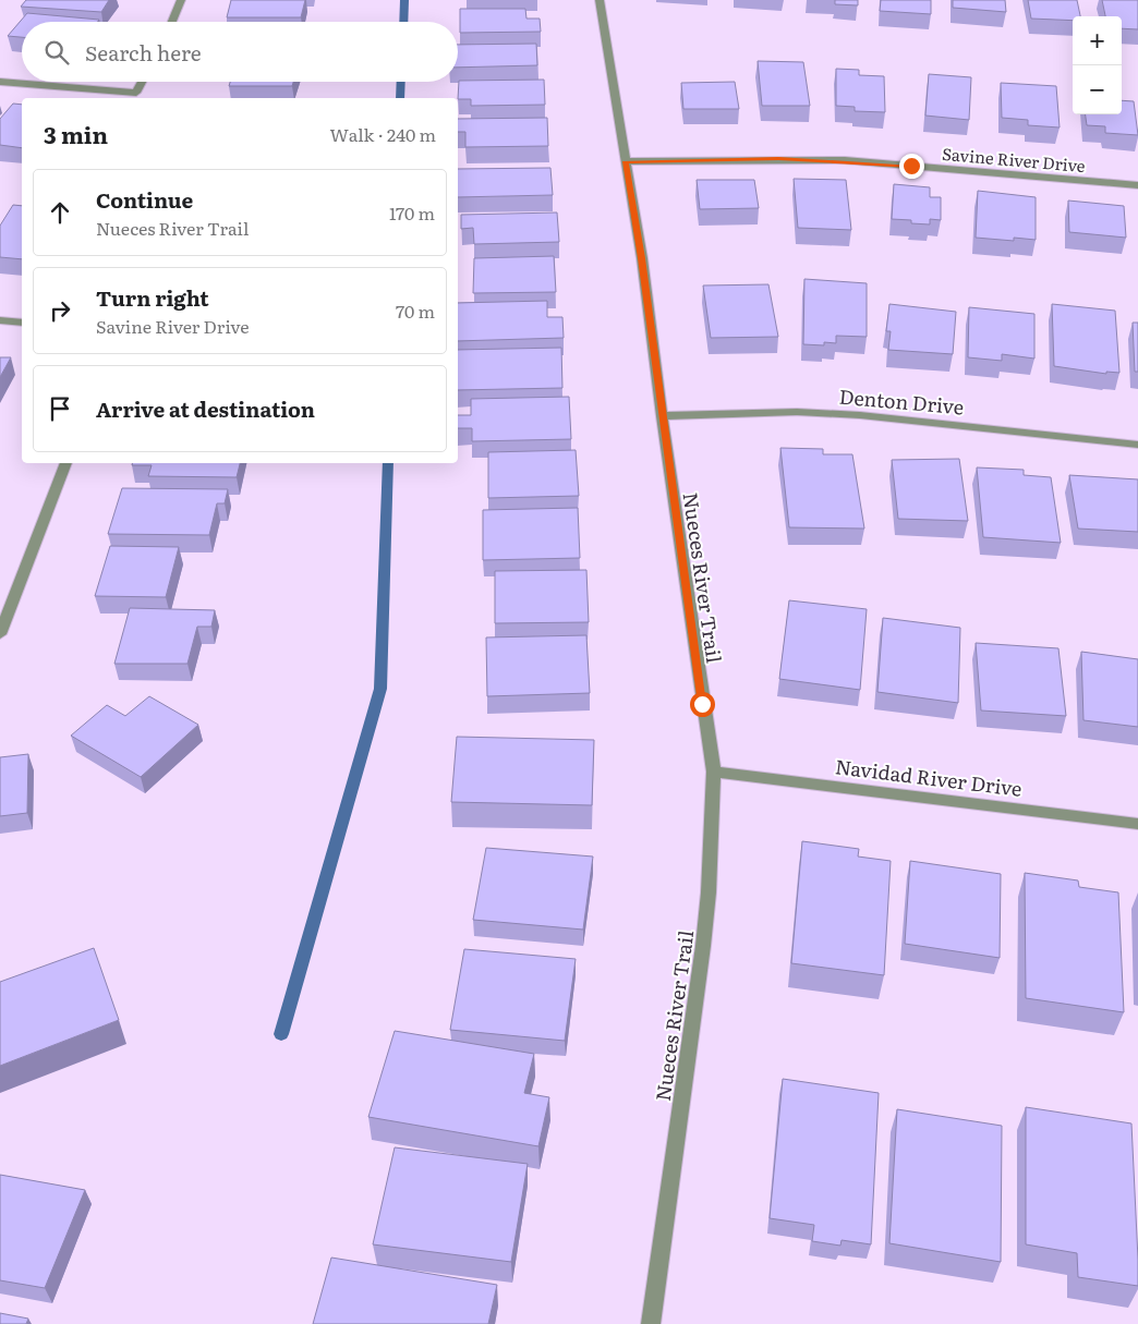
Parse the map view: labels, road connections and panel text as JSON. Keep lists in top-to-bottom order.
{
  "streets": {
    "street": [
      "Savine River Drive",
      "Denton Drive",
      "Nueces River Trail",
      "Navidad River Drive"
    ]
  },
  "crossings": [
    ["Savine River Drive", "Nueces River Trail"],
    ["Denton Drive", "Nueces River Trail"],
    ["Nueces River Trail", "Navidad River Drive"]
  ],
  "page": {
    "map_buttons": ["+", "−"],
    "search": "Search here",
    "heading": ["3 min", "Walk · 240 m"],
    "list": [
      ["Continue", "Nueces River Trail", "170 m"],
      ["Turn right", "Savine River Drive", "70 m"],
      "Arrive at destination"
    ]
  }
}
